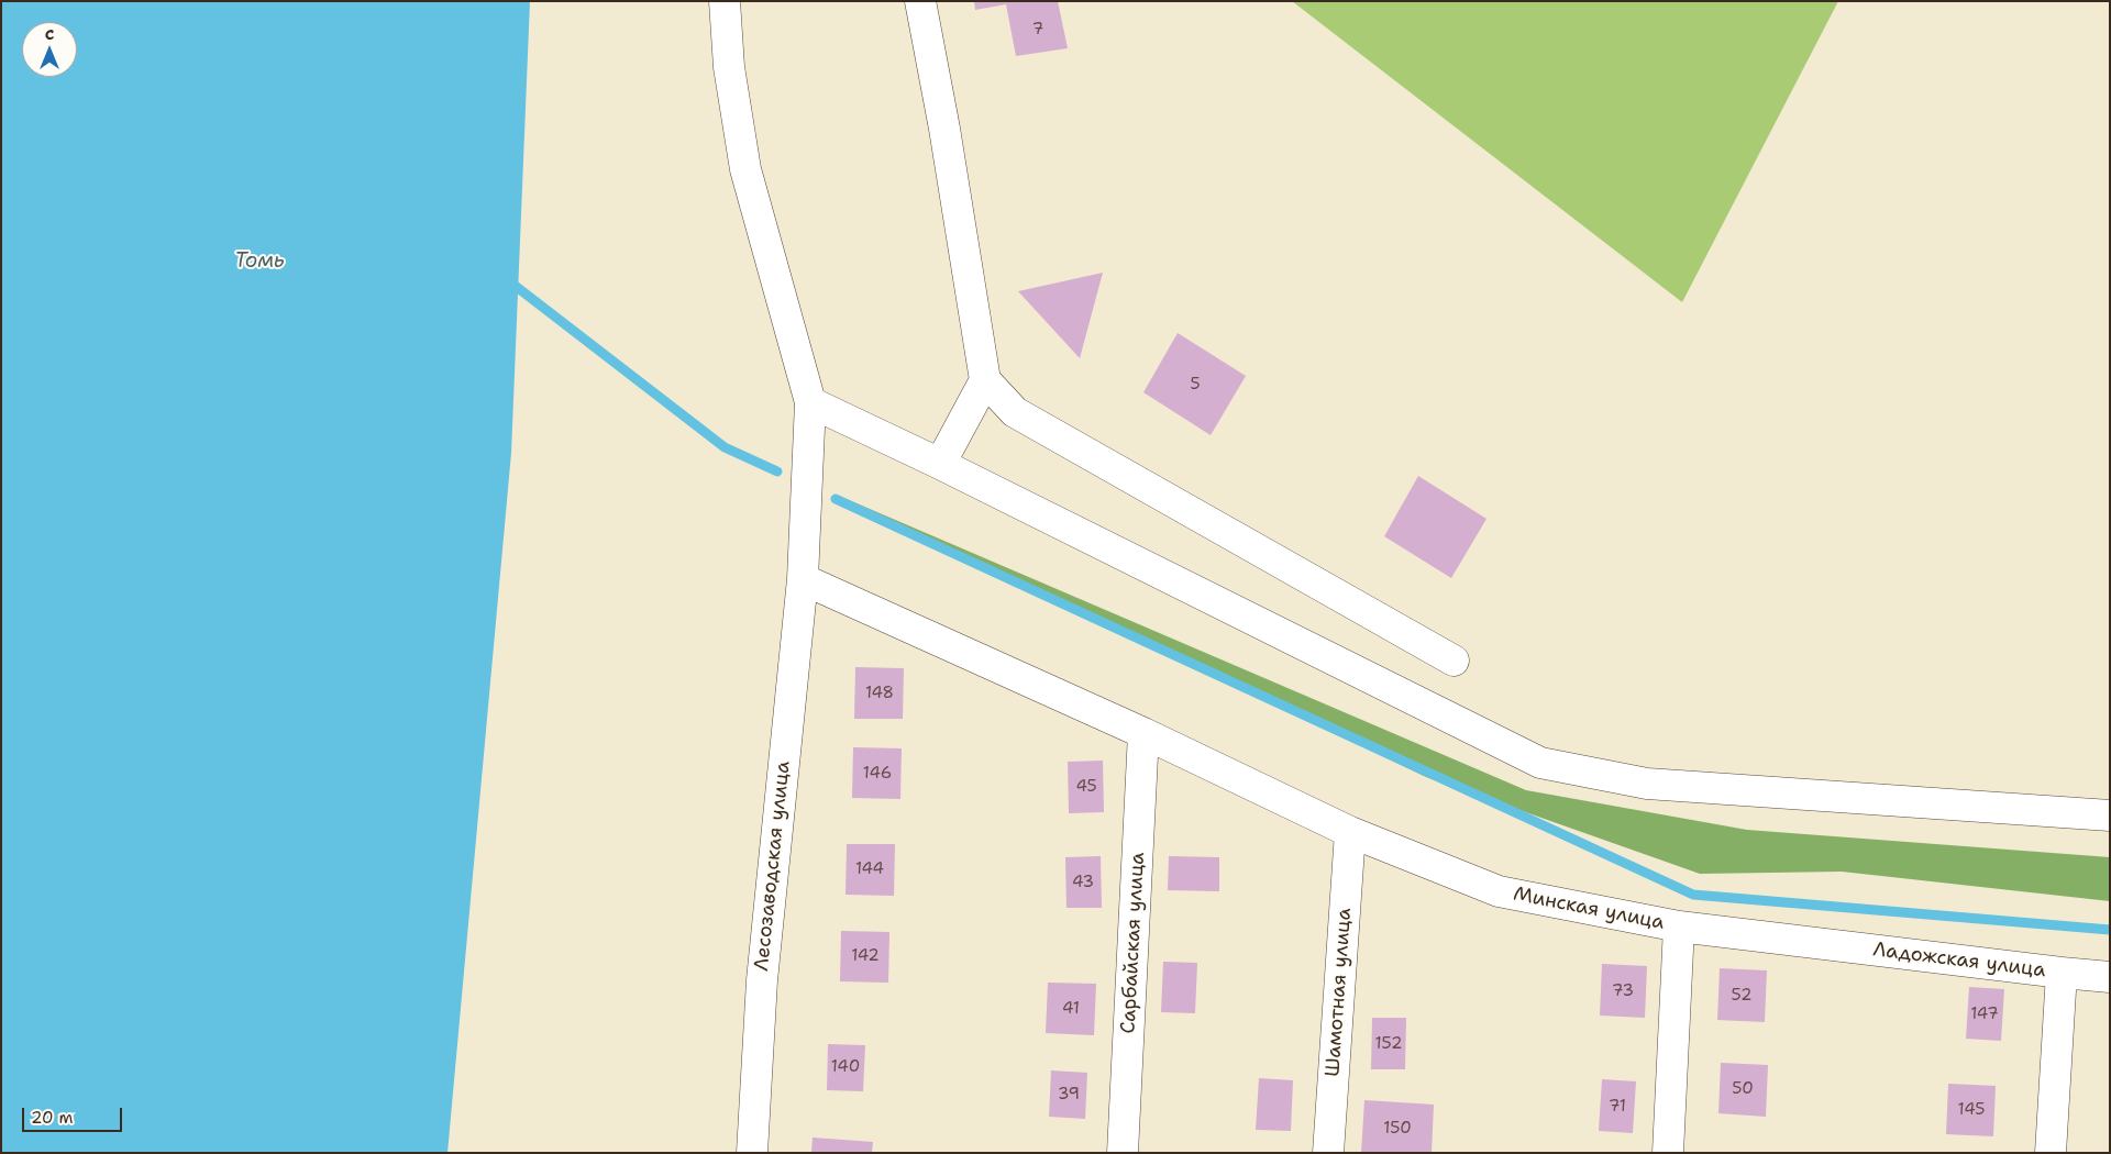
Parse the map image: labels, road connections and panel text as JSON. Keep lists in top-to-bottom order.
{
  "streets": {
    "street": [
      "Лесозаводская улица",
      "Минская улица",
      "Сарбайская улица",
      "Ладожская улица",
      "Шамотная улица"
    ]
  },
  "crossings": [
    ["Лесозаводская улица", "Минская улица"],
    ["Минская улица", "Сарбайская улица"],
    ["Минская улица", "Ладожская улица"],
    ["Минская улица", "Шамотная улица"]
  ],
  "water": ["Томь"],
  "house_numbers": [
    "7",
    "5",
    "148",
    "146",
    "45",
    "144",
    "43",
    "142",
    "73",
    "52",
    "41",
    "147",
    "152",
    "140",
    "50",
    "39",
    "71",
    "145",
    "150"
  ],
  "scale_bar": "20 m",
  "north": "top"
}
